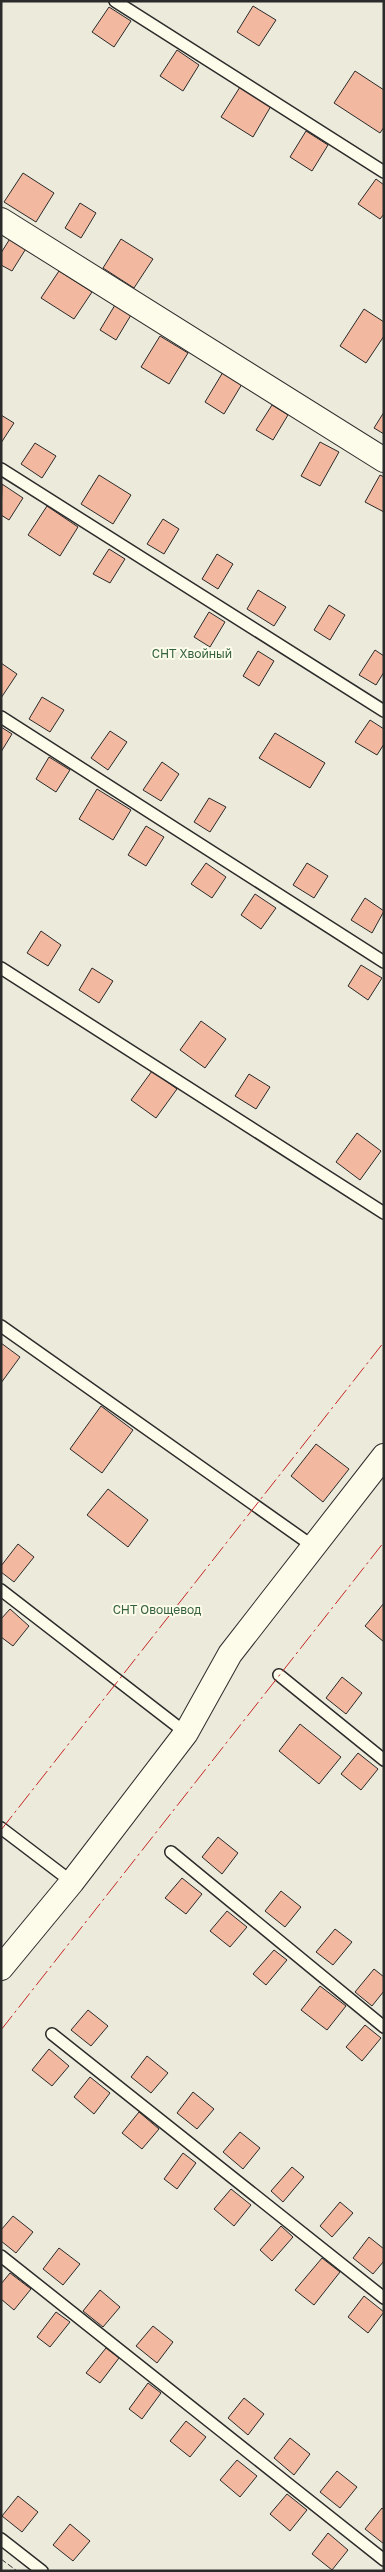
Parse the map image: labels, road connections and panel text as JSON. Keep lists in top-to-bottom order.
{
  "parks": ["СНТ Хвойный", "СНТ Овощевод"]
}
